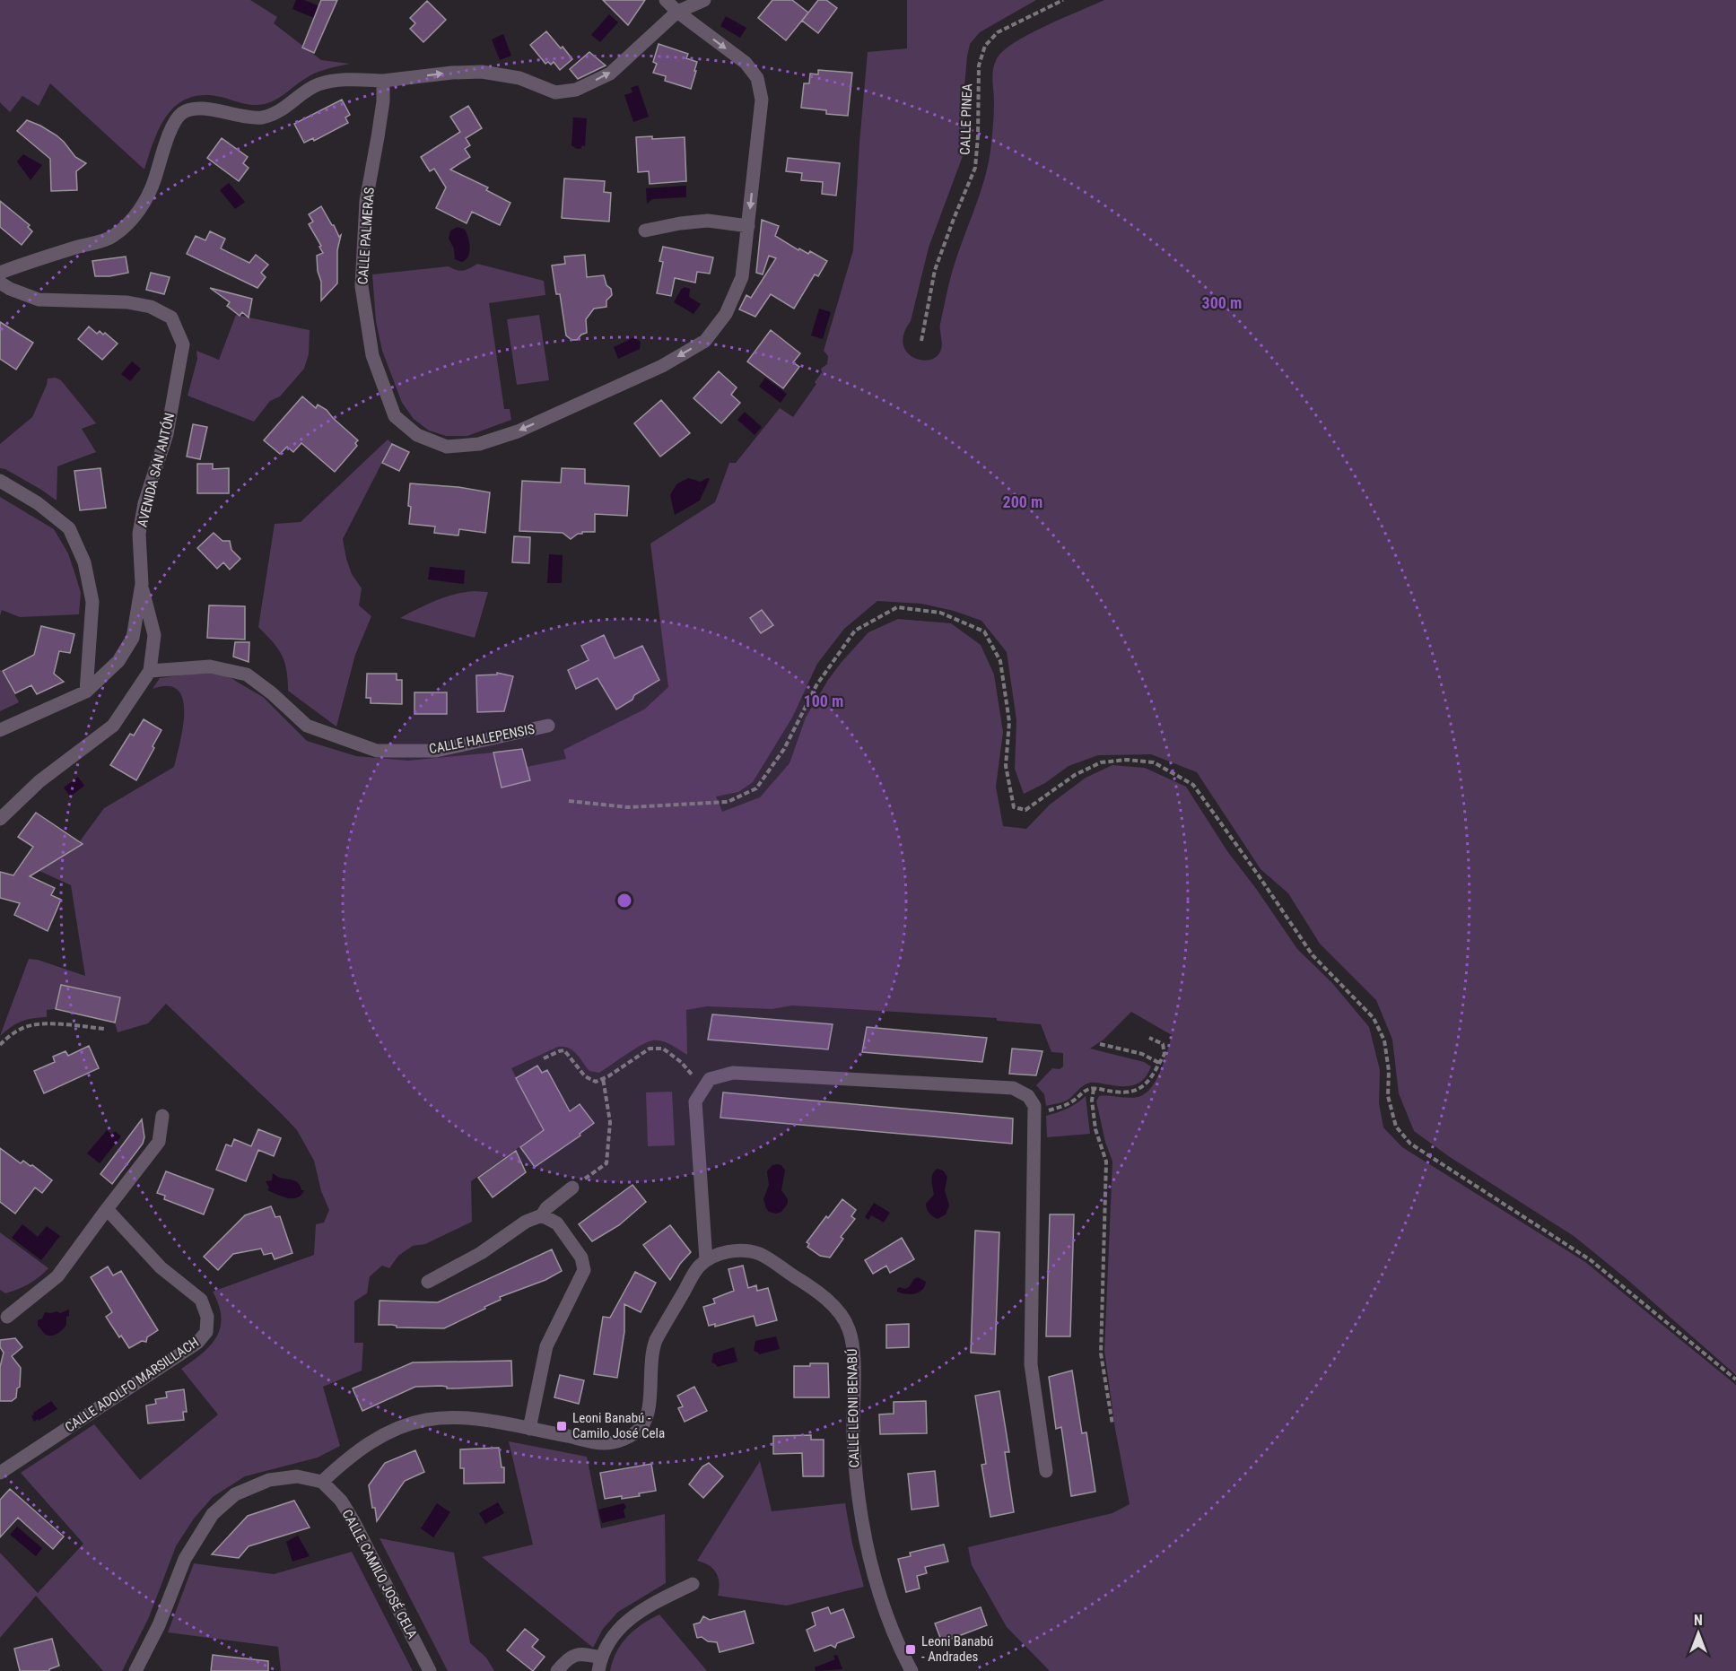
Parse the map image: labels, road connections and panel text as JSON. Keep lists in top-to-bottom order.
{
  "streets": {
    "street": [
      "CALLE PALMERAS",
      "AVENIDA SAN ANTÓN",
      "CALLE HALEPENSIS",
      "CALLE ADOLFO MARSILLACH",
      "CALLE LEONI BENABÚ",
      "CALLE CAMILO JOSÉ CELA"
    ],
    "path": ["CALLE PINEA"]
  },
  "places": {
    "transit": ["Leoni Banabú - Camilo José Cela", "Leoni Banabú - Andrades"]
  },
  "north": "top",
  "rings": ["300 m", "200 m", "100 m"]
}
